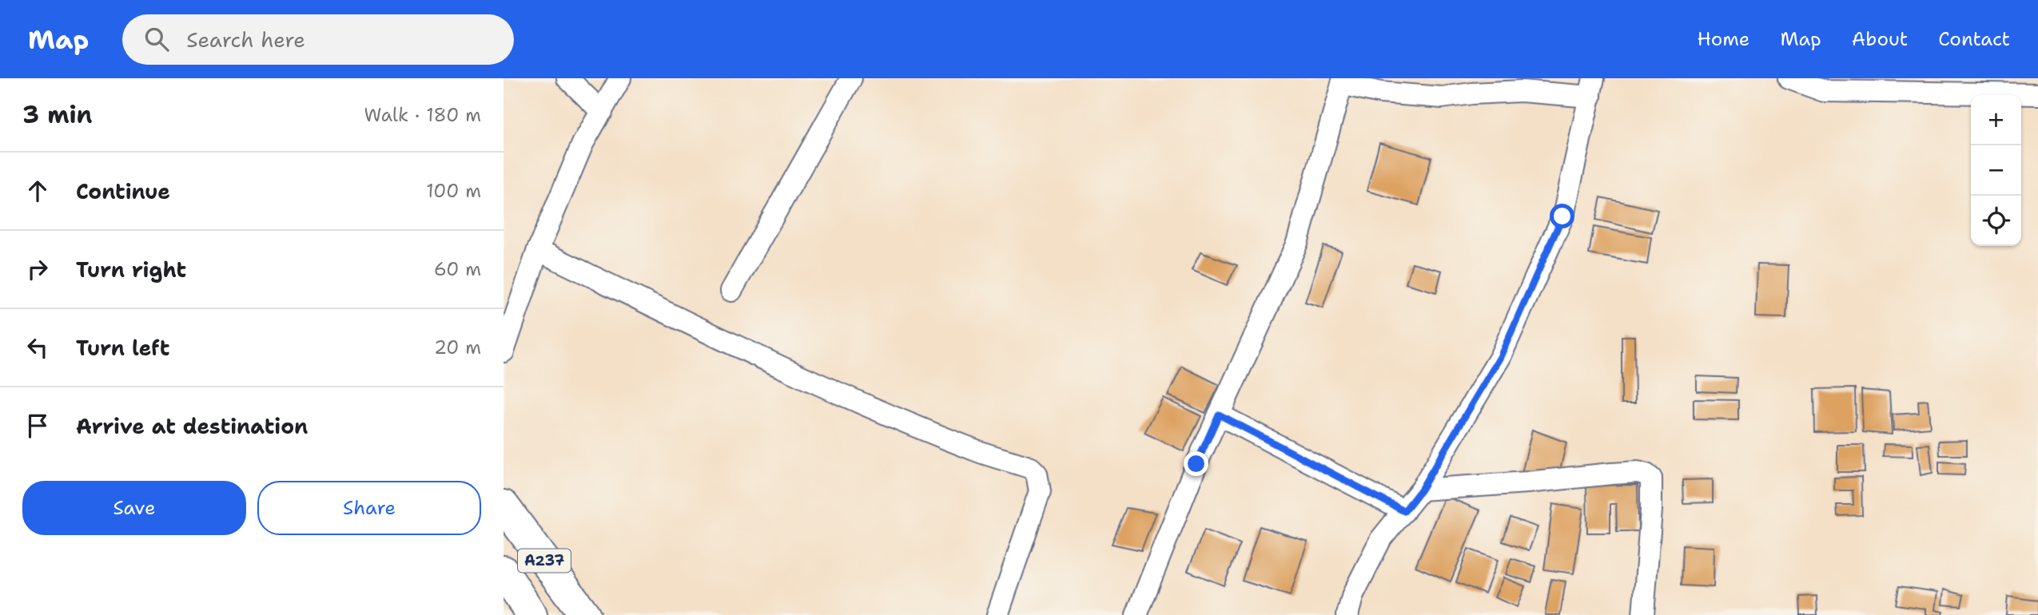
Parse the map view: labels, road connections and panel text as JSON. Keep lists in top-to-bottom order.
{
  "streets": {
    "highway": ["A237"]
  },
  "page": {
    "header": "Map",
    "search": "Search here",
    "nav": [
      "Home",
      "Map",
      "About",
      "Contact"
    ],
    "heading": ["3 min", "Walk · 180 m"],
    "map_buttons": ["+", "−"],
    "list": [
      ["Continue", "100 m"],
      ["Turn right", "60 m"],
      ["Turn left", "20 m"],
      "Arrive at destination"
    ],
    "buttons": ["Save", "Share"]
  }
}
